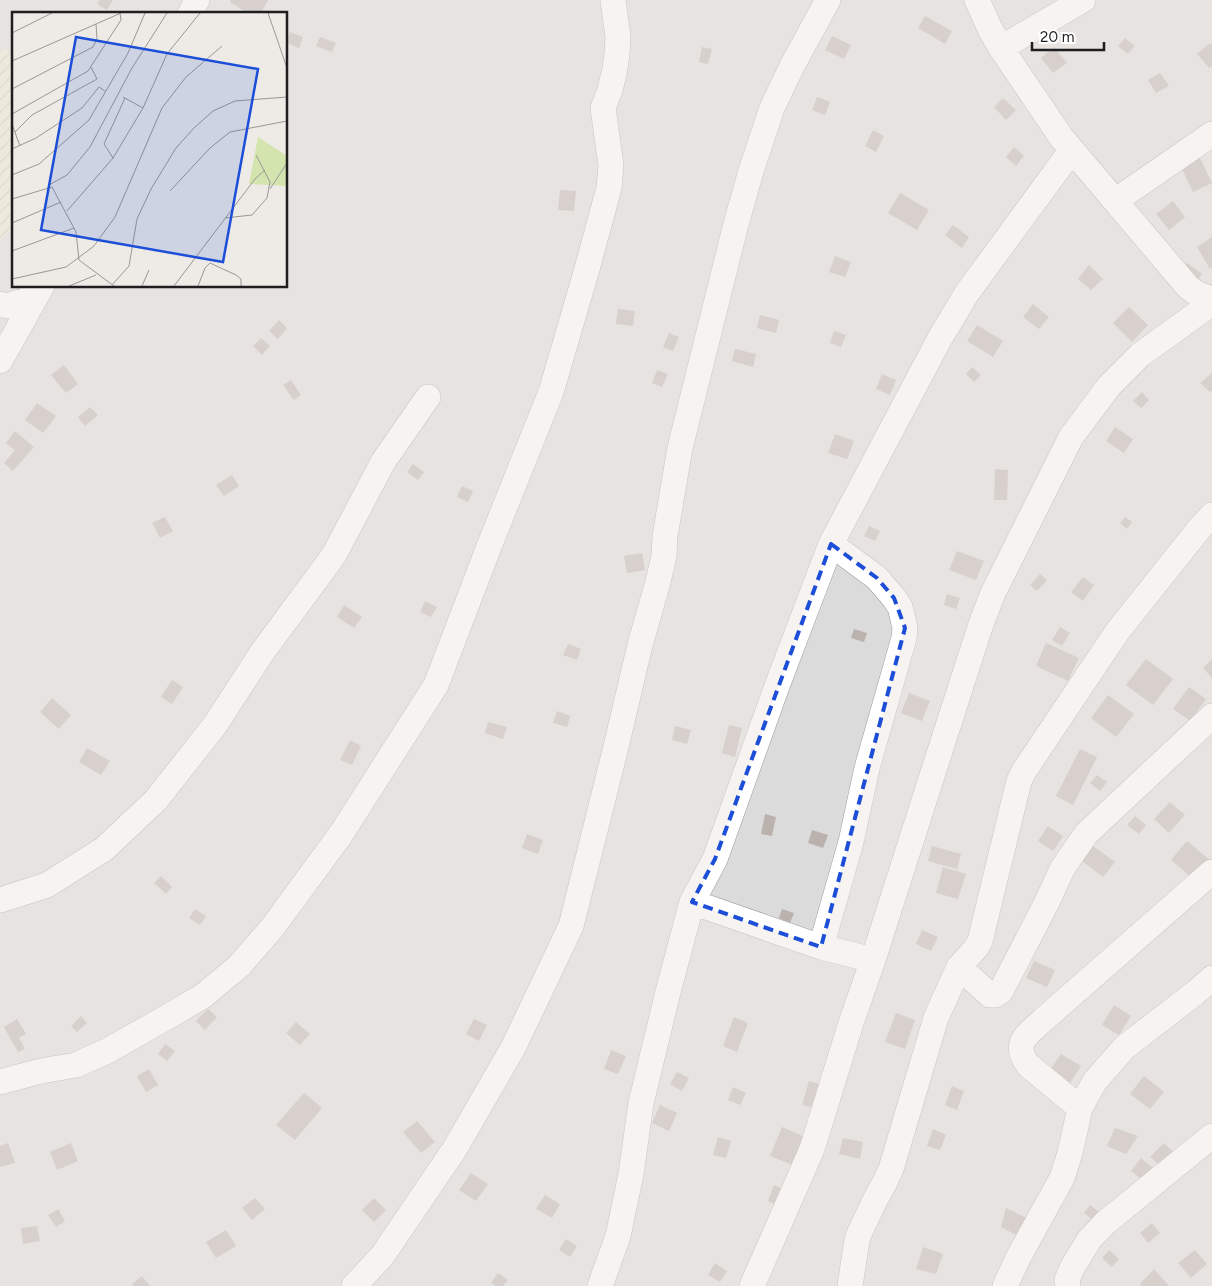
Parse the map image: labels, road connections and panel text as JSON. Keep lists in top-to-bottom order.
{
  "scale_bar": "20 m"
}
